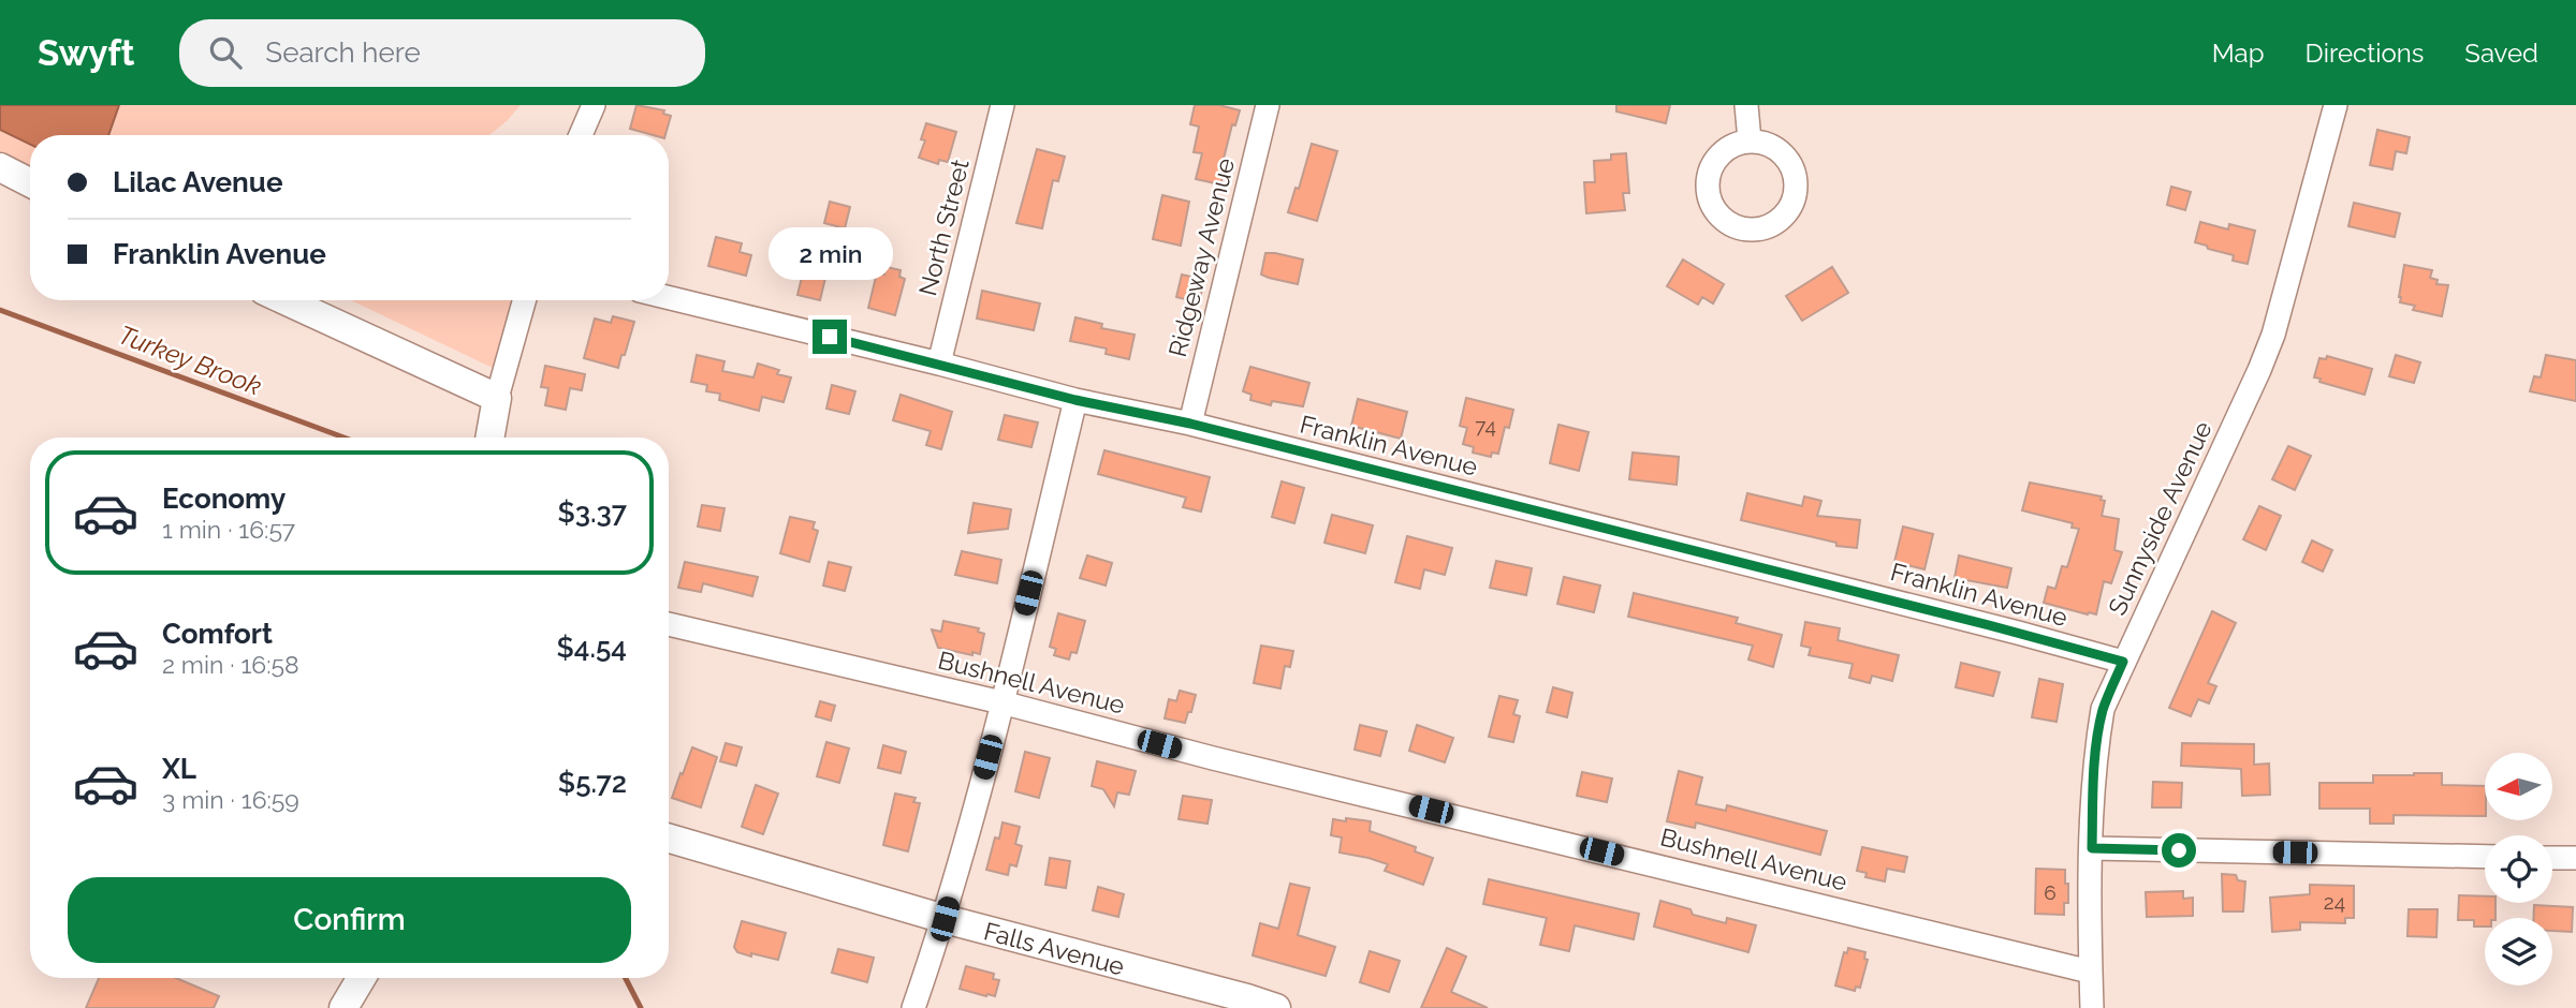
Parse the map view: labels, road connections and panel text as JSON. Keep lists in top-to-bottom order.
{
  "streets": {
    "main road": ["Falls Avenue"],
    "street": [
      "North Street",
      "Ridgeway Avenue",
      "Franklin Avenue",
      "Sunnyside Avenue",
      "Bushnell Avenue"
    ]
  },
  "crossings": [
    ["North Street", "Franklin Avenue"],
    ["Ridgeway Avenue", "Franklin Avenue"],
    ["Franklin Avenue", "Sunnyside Avenue"],
    ["Sunnyside Avenue", "Bushnell Avenue"]
  ],
  "water": ["Turkey Brook"],
  "house_numbers": ["74", "6", "24"],
  "north": "left",
  "page": {
    "header": "Swyft",
    "search": "Search here",
    "nav": ["Map", "Directions", "Saved"],
    "banner": ["Lilac Avenue", "Franklin Avenue"],
    "bubble": "2 min",
    "list": [
      {
        "name": "Economy",
        "note": "1 min · 16:57",
        "value": "$3.37"
      },
      {
        "name": "Comfort",
        "note": "2 min · 16:58",
        "value": "$4.54"
      },
      {
        "name": "XL",
        "note": "3 min · 16:59",
        "value": "$5.72"
      }
    ],
    "buttons": "Confirm"
  }
}
